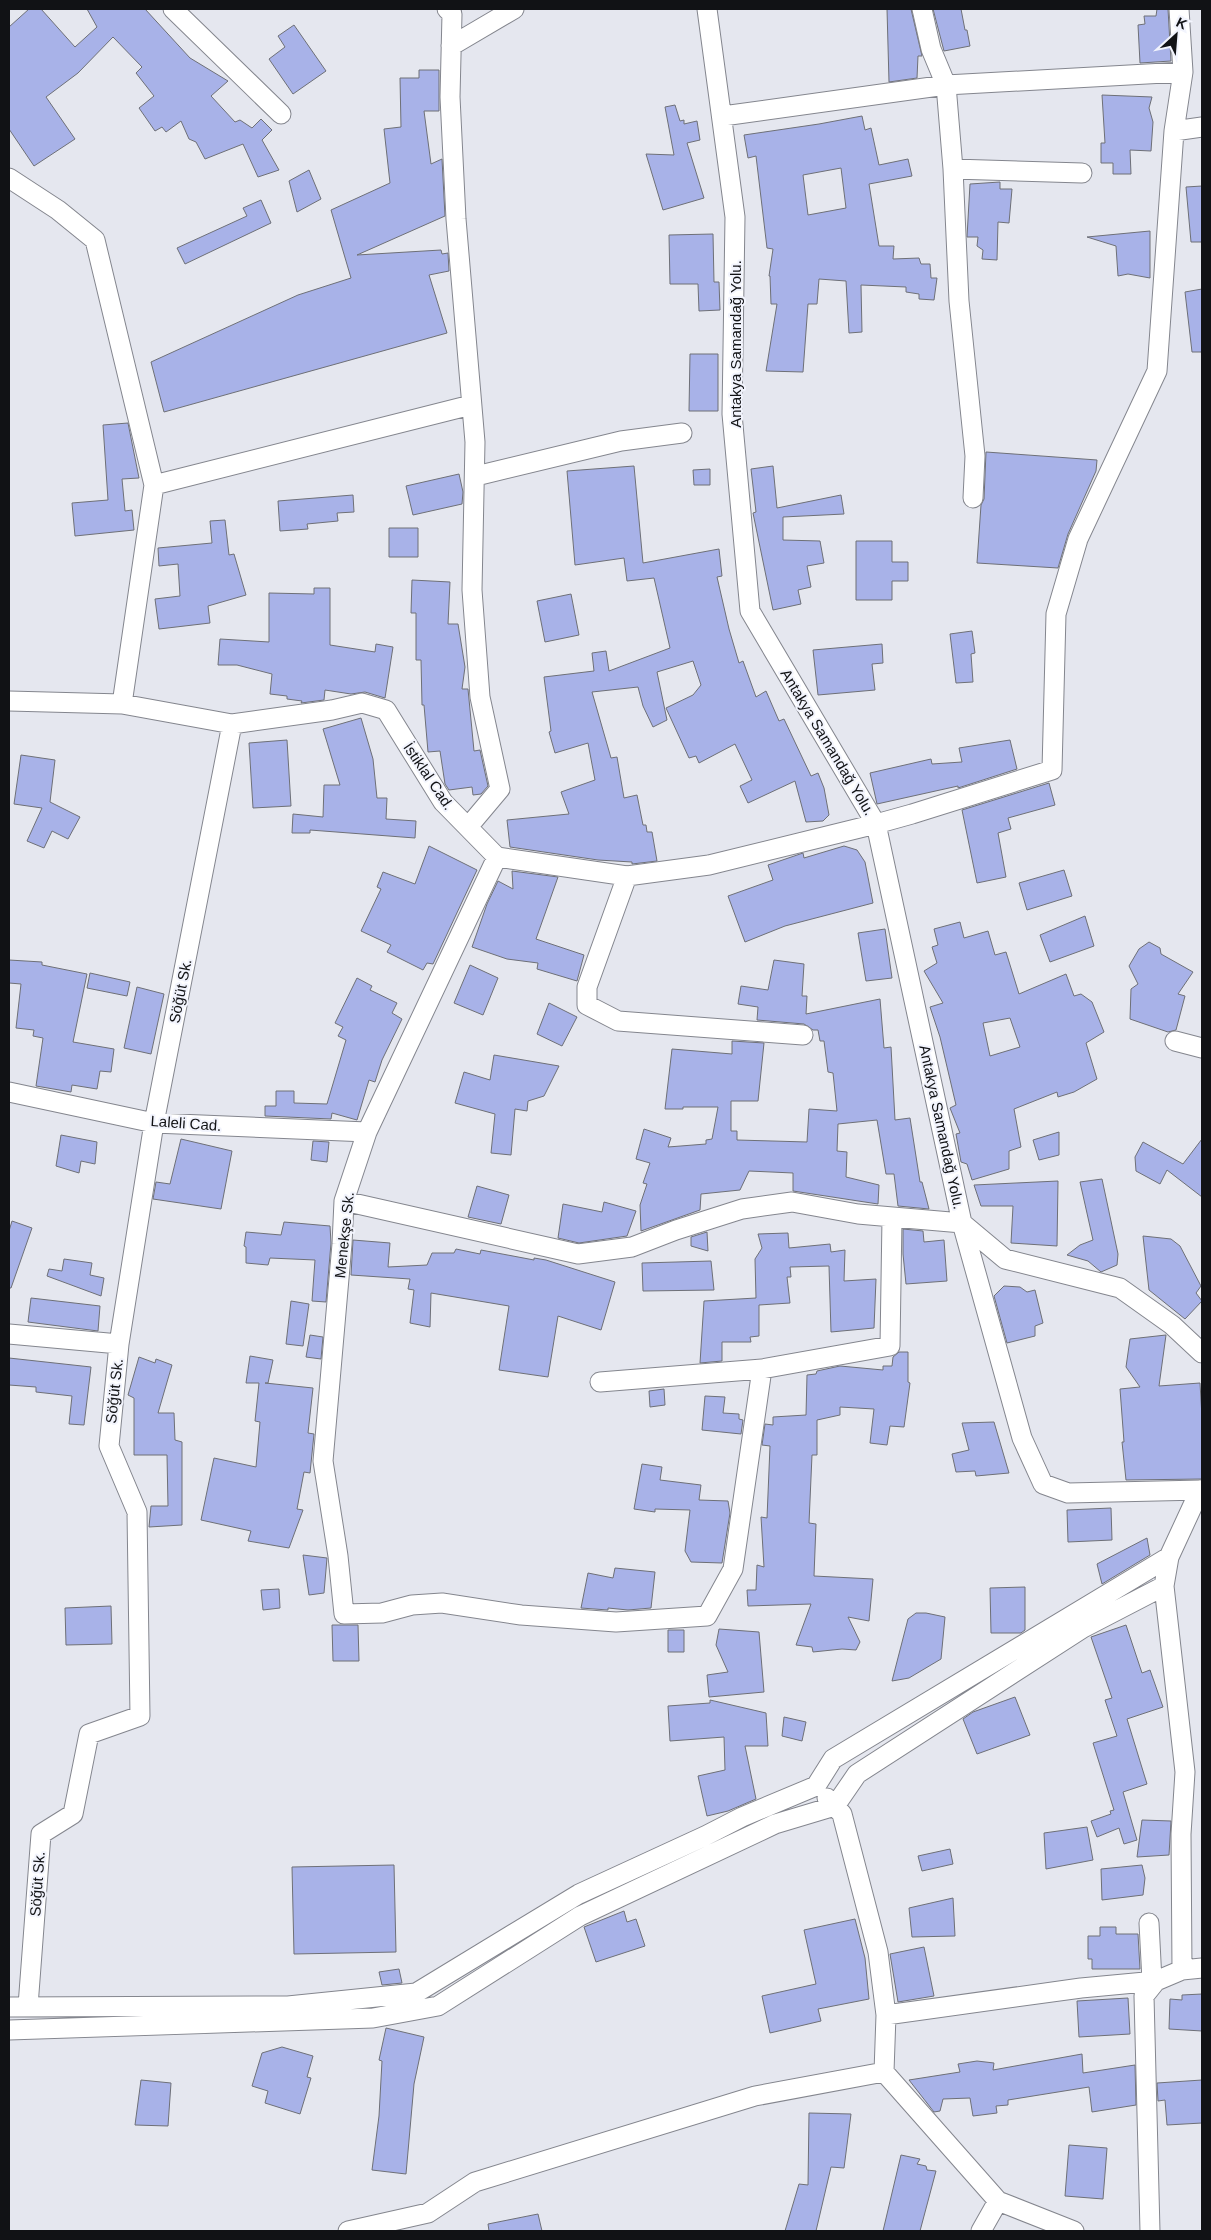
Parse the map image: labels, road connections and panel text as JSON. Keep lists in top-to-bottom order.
{
  "streets": {
    "street": [
      "Antakya Samandağ Yolu.",
      "İstiklal Cad.",
      "Söğüt Sk.",
      "Laleli Cad.",
      "Menekşe Sk."
    ]
  },
  "crossings": [
    ["İstiklal Cad.", "Söğüt Sk."],
    ["İstiklal Cad.", "Menekşe Sk."],
    ["Söğüt Sk.", "Laleli Cad."],
    ["Laleli Cad.", "Menekşe Sk."]
  ],
  "north": "top right"
}
